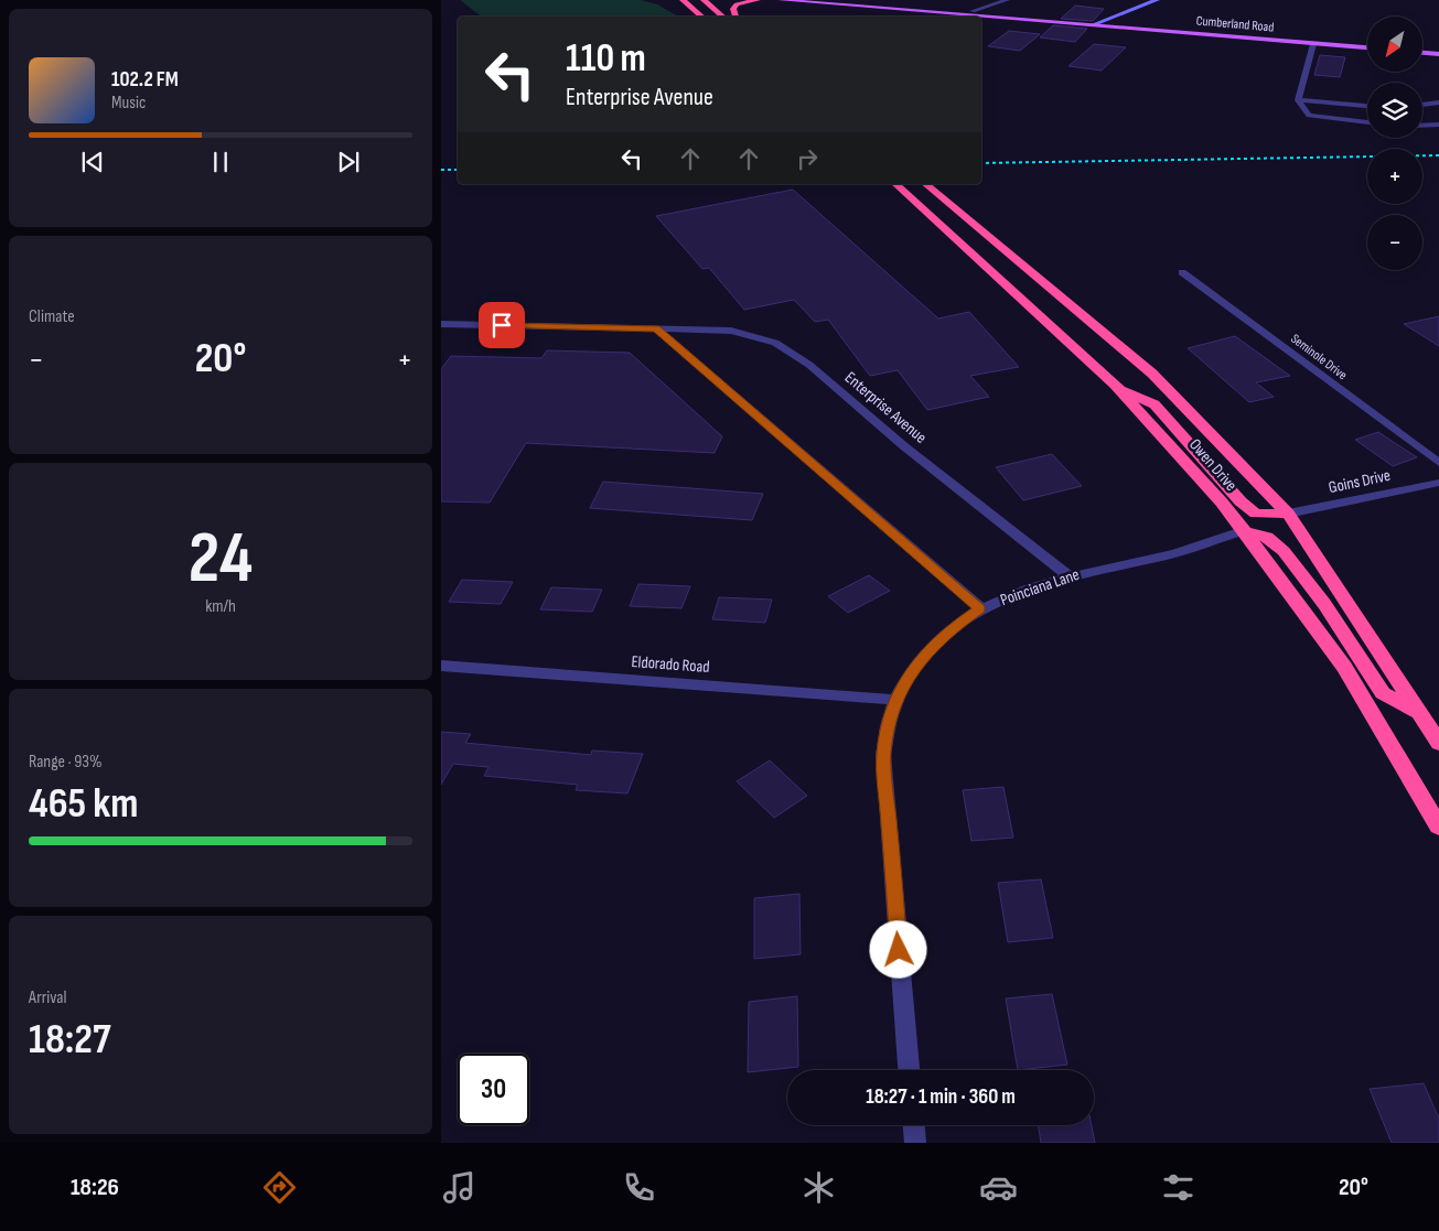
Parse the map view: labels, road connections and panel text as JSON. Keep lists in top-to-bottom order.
{
  "streets": {
    "highway": ["Owen Drive"],
    "main road": ["Cumberland Road"],
    "street": [
      "Seminole Drive",
      "Enterprise Avenue",
      "Goins Drive",
      "Poinciana Lane",
      "Eldorado Road"
    ]
  },
  "crossings": [
    ["Enterprise Avenue", "Poinciana Lane"],
    ["Owen Drive", "Goins Drive"],
    ["Owen Drive", "Poinciana Lane"],
    ["Poinciana Lane", "Eldorado Road"]
  ],
  "north": "bottom left",
  "page": {
    "map_buttons": ["+", "−"],
    "turn": ["110 m", "Enterprise Avenue"],
    "song": ["102.2 FM", "Music"],
    "tile": [
      "Climate",
      ["24", "km/h"],
      ["Range · 93%", "465 km"],
      ["Arrival", "18:27"]
    ],
    "heat": ["−", "20°", "+"],
    "limit": "30",
    "trip": "18:27 · 1 min · 360 m",
    "tabs": ["18:26", "20°"]
  }
}
